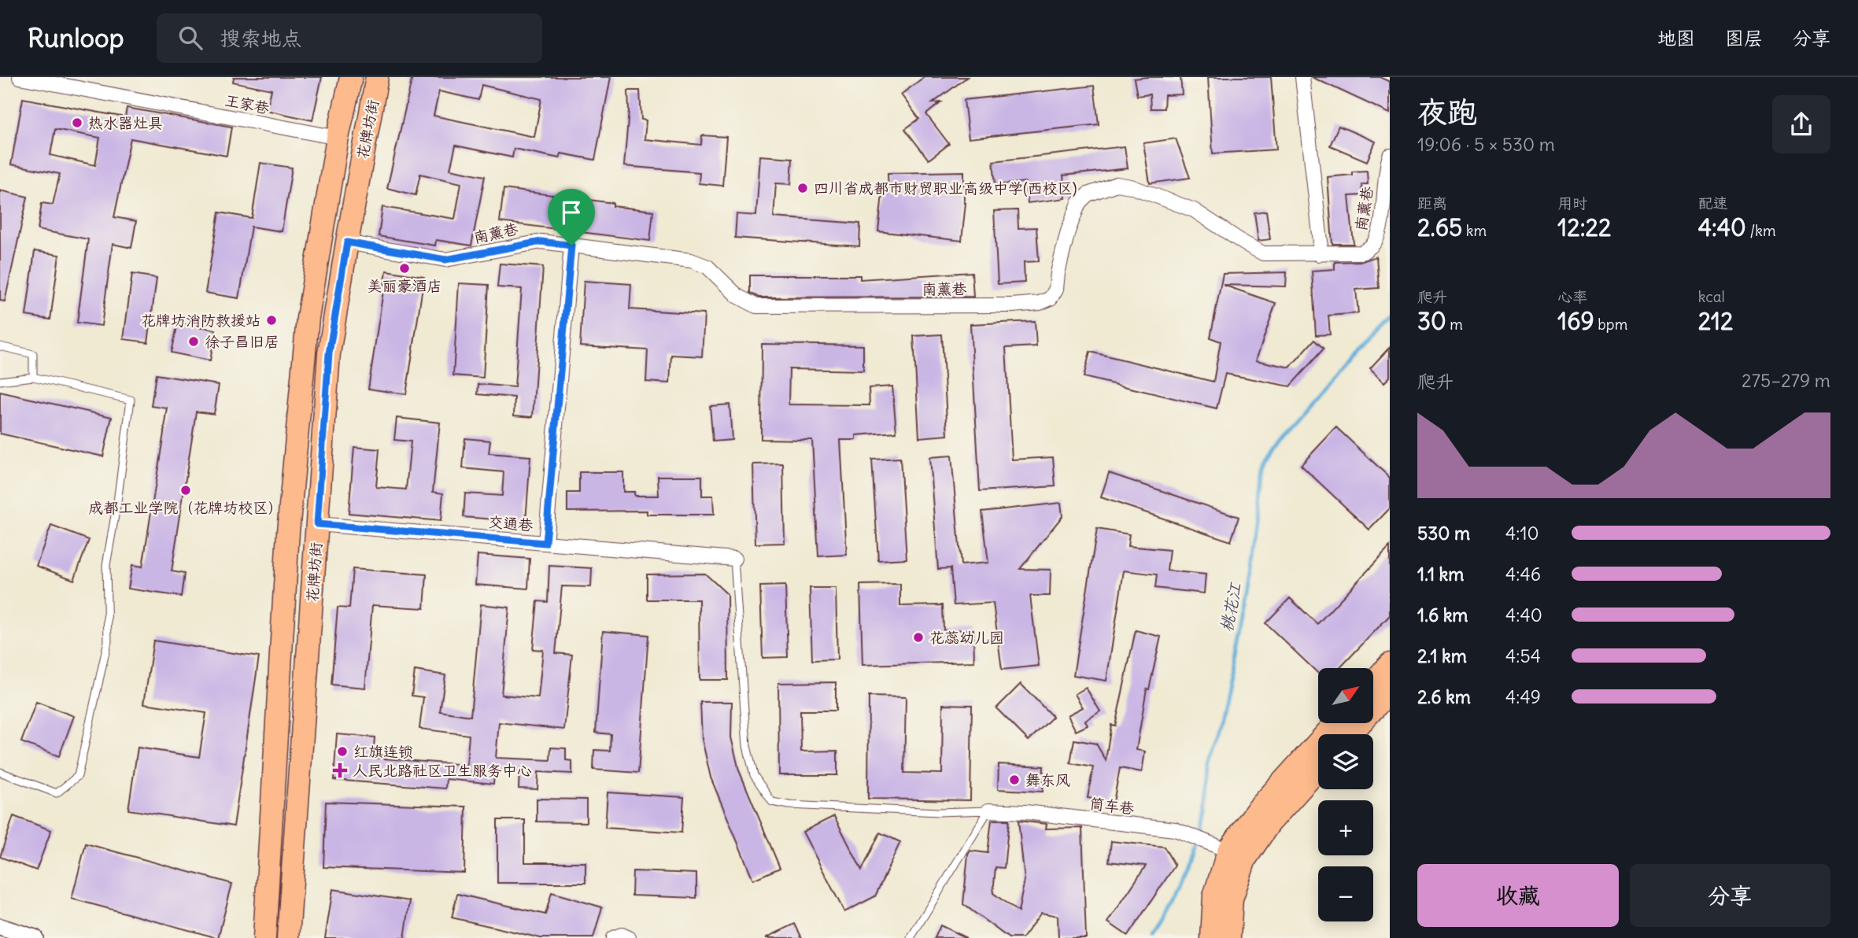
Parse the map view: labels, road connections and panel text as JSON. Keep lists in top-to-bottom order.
{
  "streets": {
    "main road": ["花牌坊街"],
    "street": [
      "王家巷",
      "南薰巷",
      "交通巷",
      "筒车巷"
    ]
  },
  "crossings": [
    ["王家巷", "花牌坊街"],
    ["花牌坊街", "南薰巷"],
    ["花牌坊街", "交通巷"]
  ],
  "water": ["桃花江"],
  "places": {
    "other": [
      "热水器灶具",
      "四川省成都市财贸职业高级中学(西校区)",
      "美丽豪酒店",
      "花牌坊消防救援站",
      "徐子昌旧居",
      "成都工业学院（花牌坊校区）",
      "花蕊幼儿园",
      "红旗连锁",
      "舞东风"
    ],
    "health": ["人民北路社区卫生服务中心"]
  },
  "north": "top right",
  "page": {
    "header": "Runloop",
    "search": "搜索地点",
    "nav": ["地图", "图层", "分享"],
    "heading": ["夜跑", "19:06 · 5 × 530 m"],
    "stats": [
      ["距离", "2.65 km"],
      ["用时", "12:22"],
      ["配速", "4:40 /km"],
      ["爬升", "30 m"],
      ["心率", "169 bpm"],
      ["kcal", "212"]
    ],
    "chart": ["爬升", "275–279 m"],
    "list": [
      {
        "name": "530 m",
        "note": "4:10"
      },
      {
        "name": "1.1 km",
        "note": "4:46"
      },
      {
        "name": "1.6 km",
        "note": "4:40"
      },
      {
        "name": "2.1 km",
        "note": "4:54"
      },
      {
        "name": "2.6 km",
        "note": "4:49"
      }
    ],
    "map_buttons": ["+", "−"],
    "buttons": ["收藏", "分享"]
  }
}
